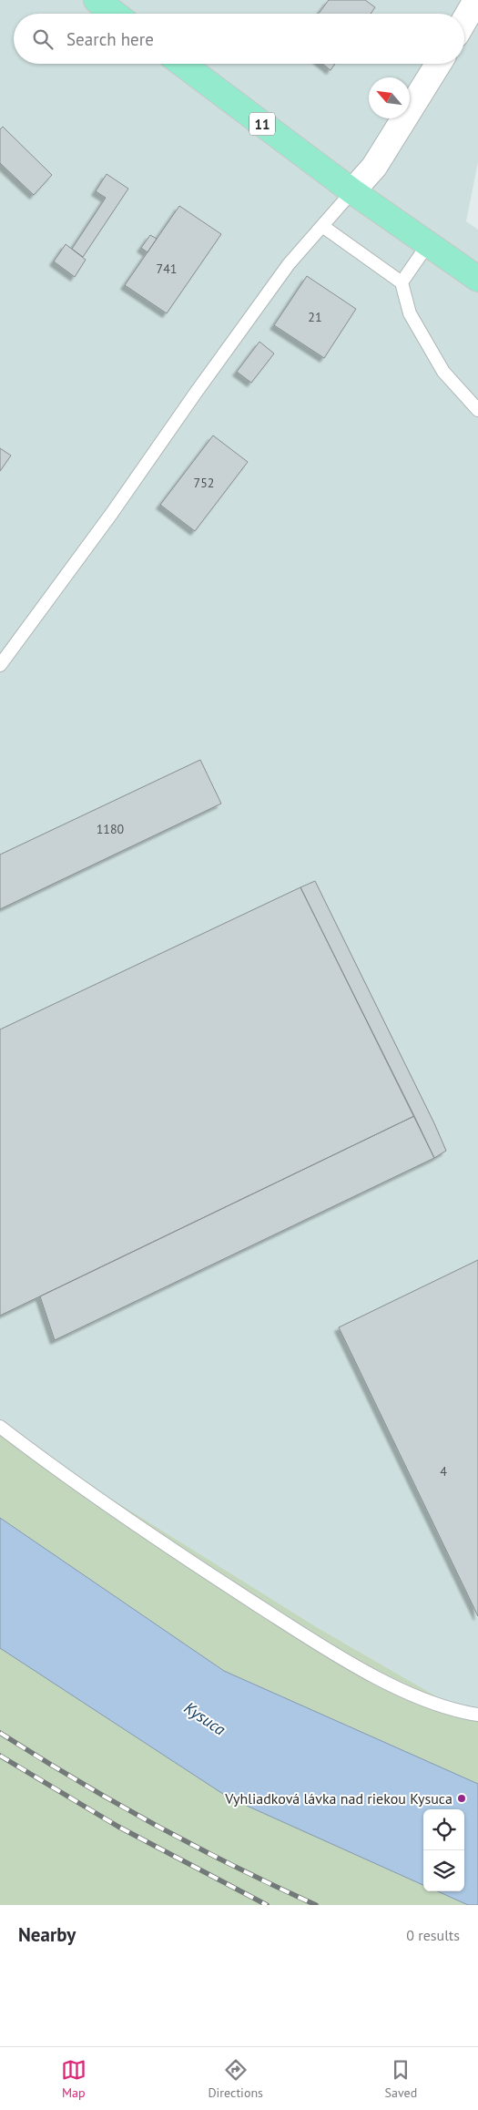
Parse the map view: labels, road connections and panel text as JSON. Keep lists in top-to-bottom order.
{
  "streets": {
    "main road": ["11"]
  },
  "water": ["Kysuca"],
  "places": ["Vyhliadková lávka nad riekou Kysuca"],
  "house_numbers": [
    "741",
    "21",
    "752",
    "1180",
    "4"
  ],
  "north": "top left",
  "page": {
    "search": "Search here",
    "heading": ["Nearby", "0 results"],
    "nav": ["Map", "Directions", "Saved"]
  }
}
